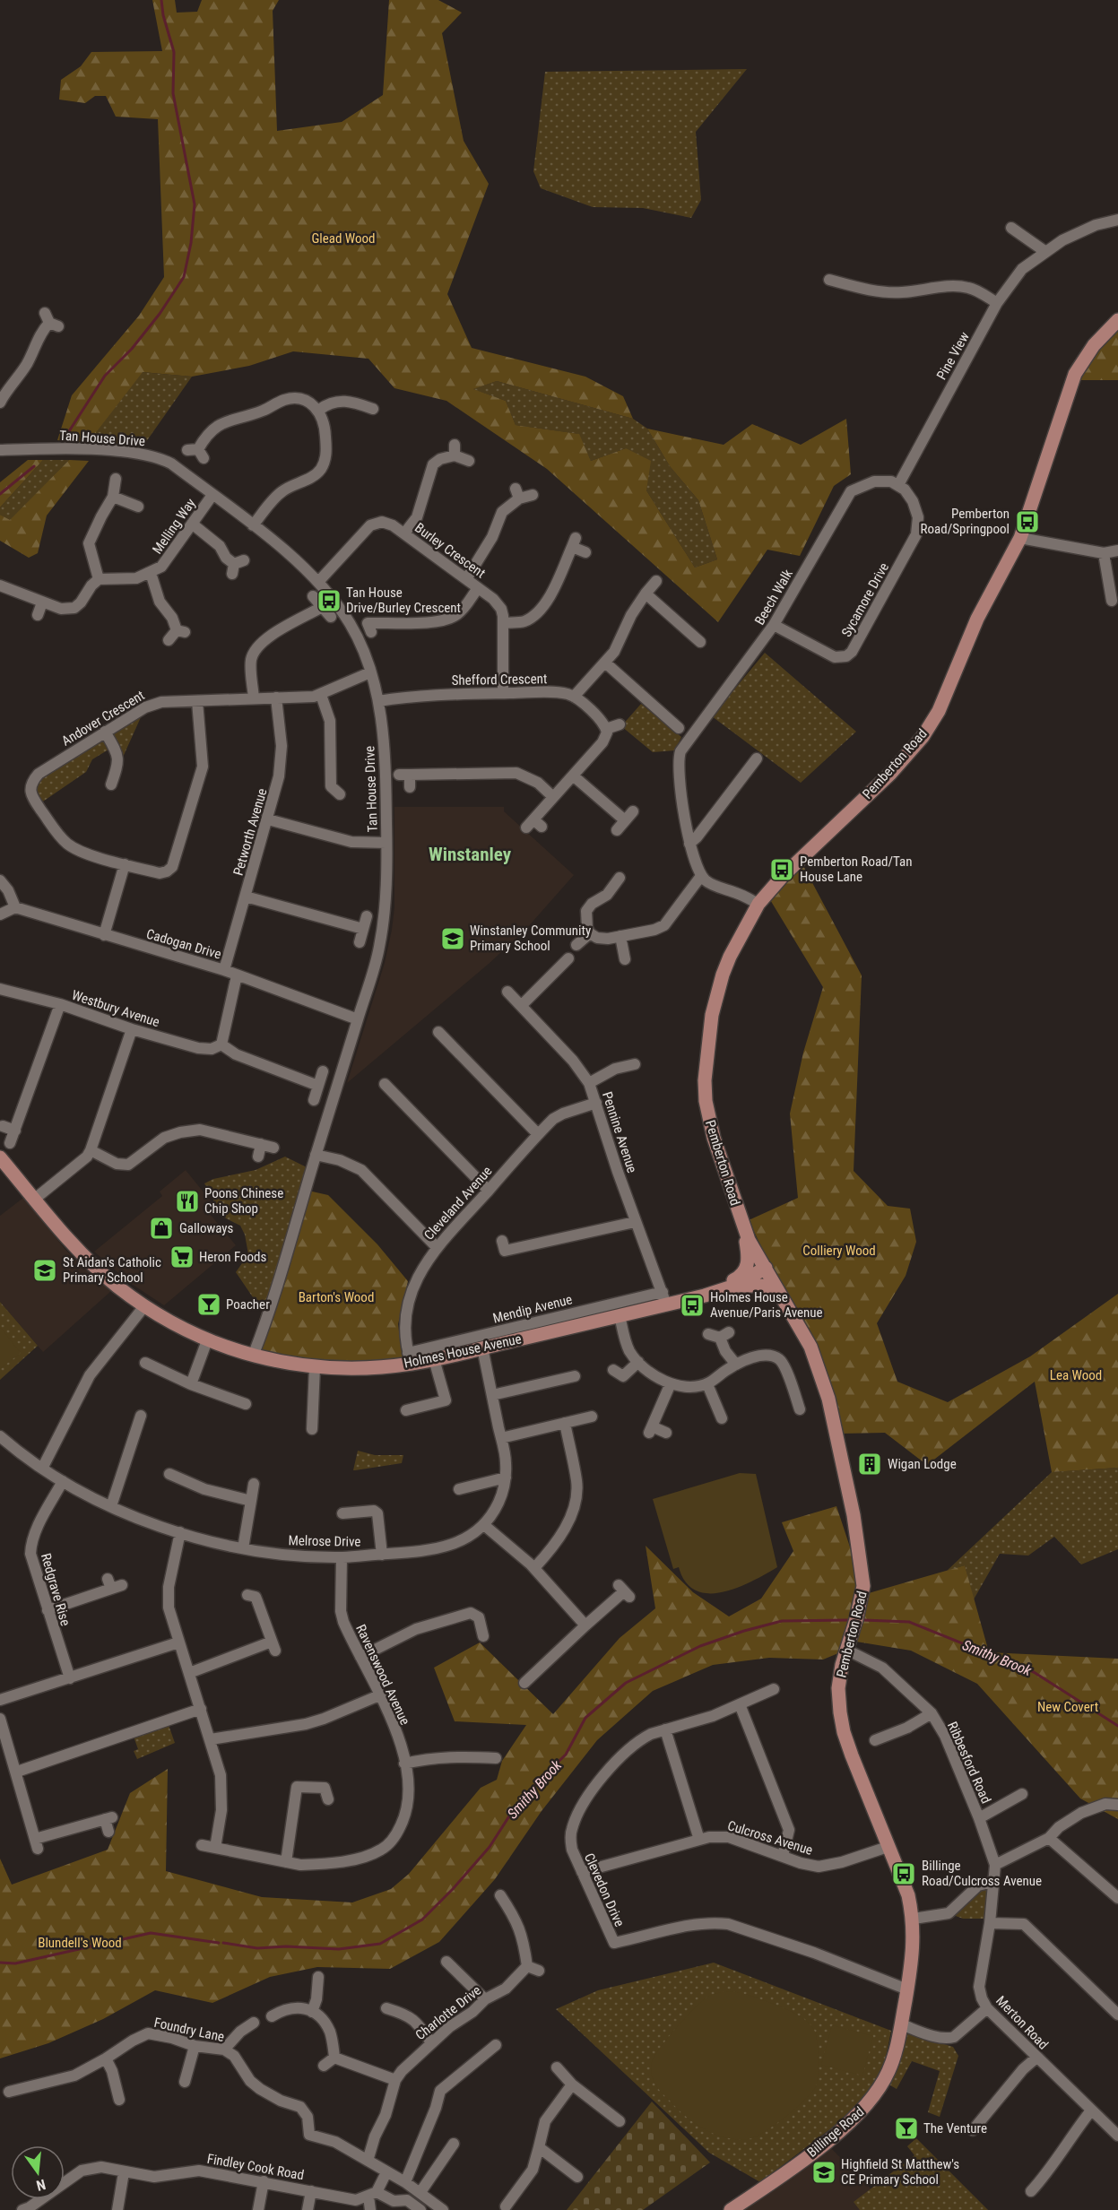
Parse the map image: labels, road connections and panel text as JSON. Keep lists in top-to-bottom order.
{
  "streets": {
    "main road": ["Pemberton Road", "Holmes House Avenue", "Billinge Road"],
    "street": [
      "Pine View",
      "Tan House Drive",
      "Melling Way",
      "Burley Crescent",
      "Beech Walk",
      "Sycamore Drive",
      "Shefford Crescent",
      "Andover Crescent",
      "Petworth Avenue",
      "Cadogan Drive",
      "Westbury Avenue",
      "Pennine Avenue",
      "Cleveland Avenue",
      "Mendip Avenue",
      "Melrose Drive",
      "Redgrave Rise",
      "Ravenswood Avenue",
      "Ribbesford Road",
      "Culcross Avenue",
      "Clevedon Drive",
      "Charlotte Drive",
      "Merton Road",
      "Foundry Lane",
      "Findley Cook Road"
    ]
  },
  "crossings": [
    ["Pine View", "Beech Walk"],
    ["Pine View", "Sycamore Drive"],
    ["Tan House Drive", "Melling Way"],
    ["Tan House Drive", "Burley Crescent"],
    ["Tan House Drive", "Shefford Crescent"],
    ["Tan House Drive", "Andover Crescent"],
    ["Tan House Drive", "Cadogan Drive"],
    ["Tan House Drive", "Holmes House Avenue"],
    ["Burley Crescent", "Shefford Crescent"],
    ["Beech Walk", "Sycamore Drive"],
    ["Andover Crescent", "Petworth Avenue"],
    ["Pemberton Road", "Holmes House Avenue"],
    ["Pemberton Road", "Ribbesford Road"],
    ["Pemberton Road", "Culcross Avenue"],
    ["Pemberton Road", "Clevedon Drive"],
    ["Pemberton Road", "Billinge Road"],
    ["Petworth Avenue", "Cadogan Drive"],
    ["Pennine Avenue", "Cleveland Avenue"],
    ["Pennine Avenue", "Mendip Avenue"],
    ["Pennine Avenue", "Holmes House Avenue"],
    ["Cleveland Avenue", "Mendip Avenue"],
    ["Cleveland Avenue", "Holmes House Avenue"],
    ["Mendip Avenue", "Holmes House Avenue"],
    ["Holmes House Avenue", "Melrose Drive"],
    ["Melrose Drive", "Redgrave Rise"],
    ["Melrose Drive", "Ravenswood Avenue"],
    ["Ribbesford Road", "Merton Road"],
    ["Culcross Avenue", "Clevedon Drive"],
    ["Charlotte Drive", "Foundry Lane"]
  ],
  "districts": ["Winstanley"],
  "water": ["Smithy Brook"],
  "parks": [
    "Glead Wood",
    "Colliery Wood",
    "Barton's Wood",
    "Lea Wood",
    "New Covert",
    "Blundell's Wood"
  ],
  "places": {
    "bus stop": [
      "Pemberton Road/Springpool",
      "Tan House Drive/Burley Crescent",
      "Pemberton Road/Tan House Lane",
      "Holmes House Avenue/Paris Avenue",
      "Billinge Road/Culcross Avenue"
    ],
    "school or university": ["Winstanley Community Primary School", "St Aidan's Catholic Primary School", "Highfield St Matthew's CE Primary School"],
    "restaurant": ["Poons Chinese Chip Shop"],
    "shop": ["Galloways"],
    "supermarket": ["Heron Foods"],
    "bar": ["Poacher", "The Venture"],
    "building": ["Wigan Lodge"]
  },
  "north": "bottom"
}
